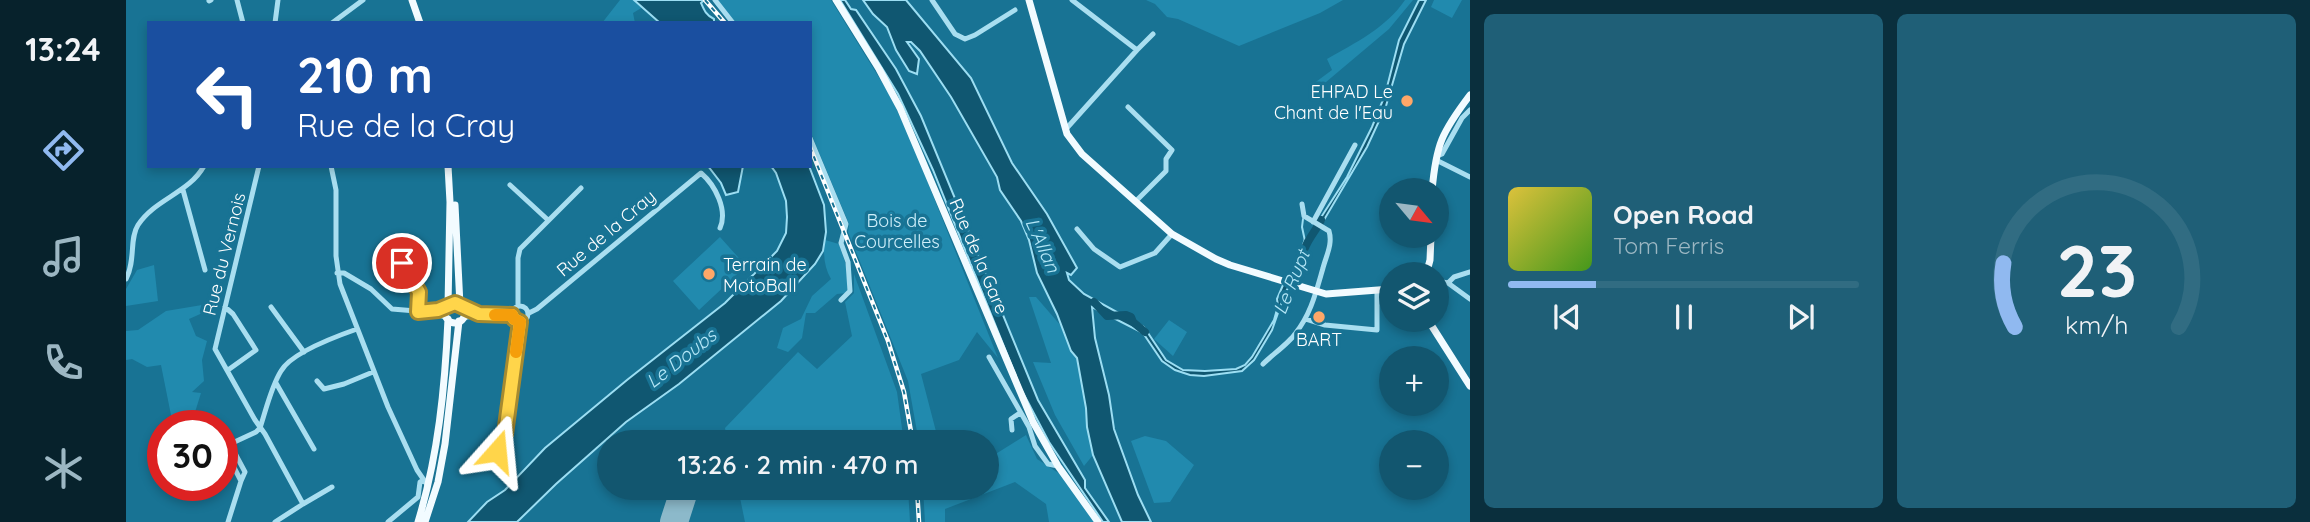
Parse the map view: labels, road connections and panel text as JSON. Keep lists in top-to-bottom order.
{
  "streets": {
    "main road": ["Rue de la Gare"],
    "street": ["Rue de la Cray", "Rue du Vernois"]
  },
  "water": ["L'Allan", "Le Rupt", "Le Doubs"],
  "parks": ["Bois de Courcelles"],
  "places": ["EHPAD Le Chant de l'Eau", "Terrain de MotoBall", "BART"],
  "north": "bottom right",
  "page": {
    "tabs": "13:24",
    "turn": ["210 m", "Rue de la Cray"],
    "map_buttons": ["+", "−"],
    "song": ["Open Road", "Tom Ferris"],
    "limit": "30",
    "trip": "13:26 · 2 min · 470 m",
    "gauge": ["23", "km/h"]
  }
}
